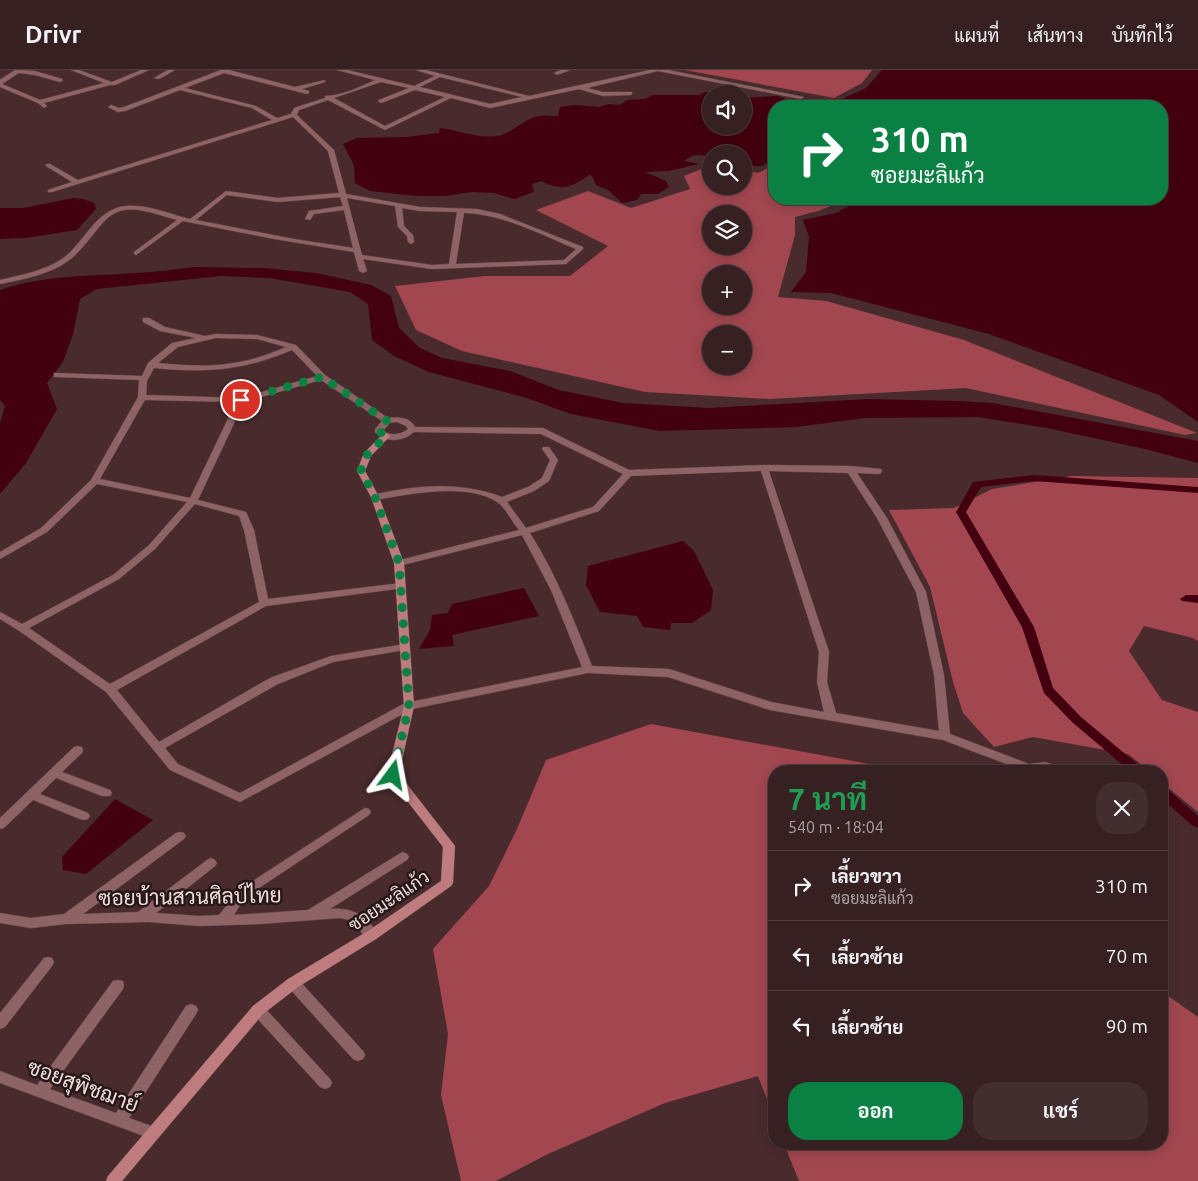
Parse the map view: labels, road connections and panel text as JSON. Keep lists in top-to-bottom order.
{
  "streets": {
    "street": ["ซอยบ้านสวนศิลป์ไทย", "ซอยมะลิแก้ว", "ซอยสุพิชฌาย์"]
  },
  "crossings": [
    ["ซอยบ้านสวนศิลป์ไทย", "ซอยมะลิแก้ว"],
    ["ซอยมะลิแก้ว", "ซอยสุพิชฌาย์"]
  ],
  "page": {
    "header": "Drivr",
    "nav": ["แผนที่", "เส้นทาง", "บันทึกไว้"],
    "map_buttons": ["+", "−"],
    "turn": ["310 m", "ซอยมะลิแก้ว"],
    "heading": ["7 นาที", "540 m · 18:04"],
    "list": [
      {
        "name": "เลี้ยวขวา",
        "note": "ซอยมะลิแก้ว",
        "value": "310 m"
      },
      {
        "name": "เลี้ยวซ้าย",
        "value": "70 m"
      },
      {
        "name": "เลี้ยวซ้าย",
        "value": "90 m"
      }
    ],
    "buttons": ["ออก", "แชร์"]
  }
}
